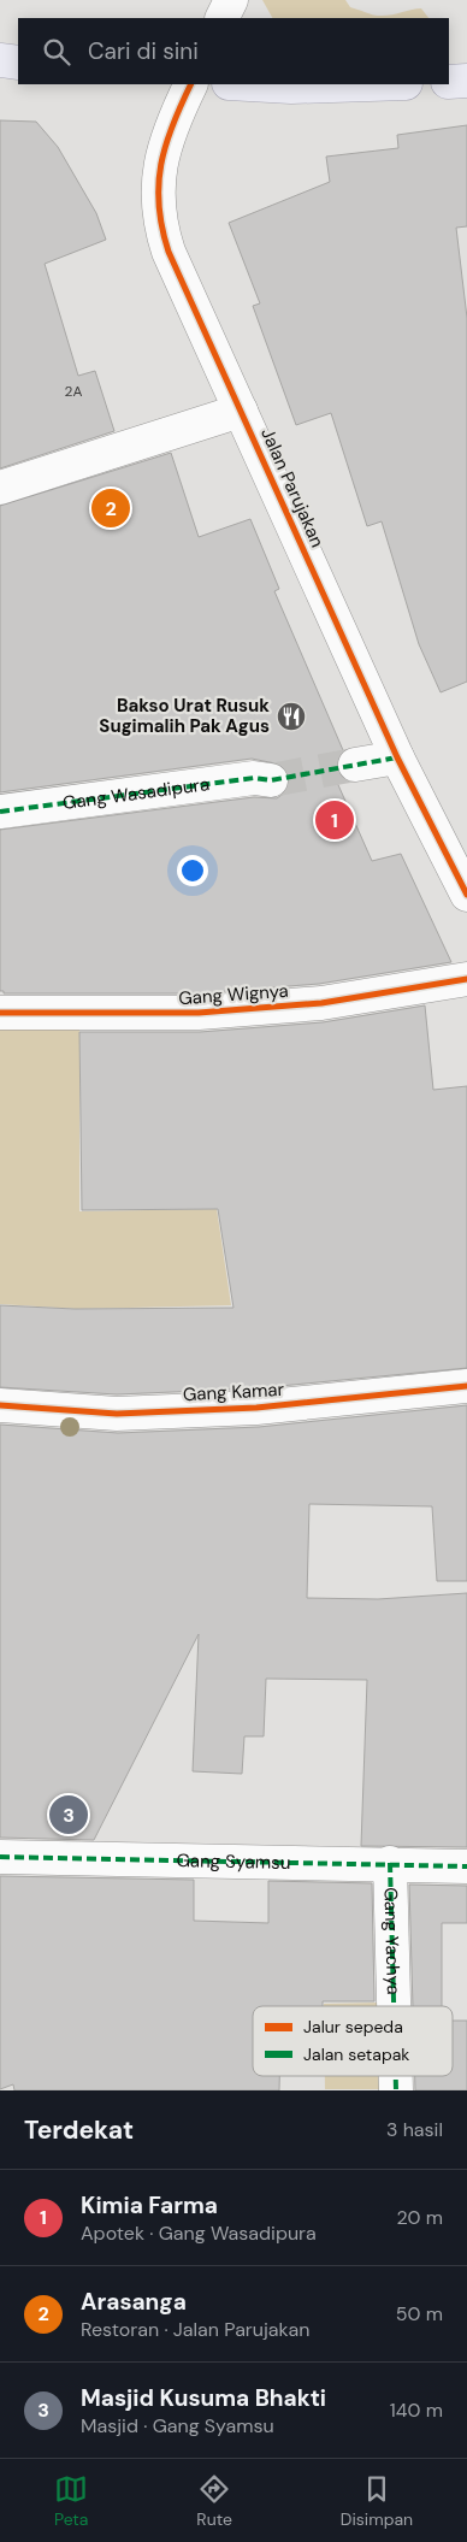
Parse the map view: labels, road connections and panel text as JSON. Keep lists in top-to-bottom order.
{
  "streets": {
    "street": [
      "Jalan Parujakan",
      "Gang Wasadipura",
      "Gang Wignya",
      "Gang Kamar",
      "Gang Syamsu",
      "Gang Yachya"
    ]
  },
  "crossings": [
    ["Gang Syamsu", "Gang Yachya"]
  ],
  "places": {
    "restaurant": ["Bakso Urat Rusuk Sugimalih Pak Agus"]
  },
  "house_numbers": ["2A"],
  "legend": ["Jalur sepeda", "Jalan setapak"],
  "page": {
    "search": "Cari di sini",
    "pins": ["2", "1", "3"],
    "heading": ["Terdekat", "3 hasil"],
    "list": [
      {
        "mark": "1",
        "name": "Kimia Farma",
        "note": "Apotek · Gang Wasadipura",
        "value": "20 m"
      },
      {
        "mark": "2",
        "name": "Arasanga",
        "note": "Restoran · Jalan Parujakan",
        "value": "50 m"
      },
      {
        "mark": "3",
        "name": "Masjid Kusuma Bhakti",
        "note": "Masjid · Gang Syamsu",
        "value": "140 m"
      }
    ],
    "nav": ["Peta", "Rute", "Disimpan"]
  }
}
